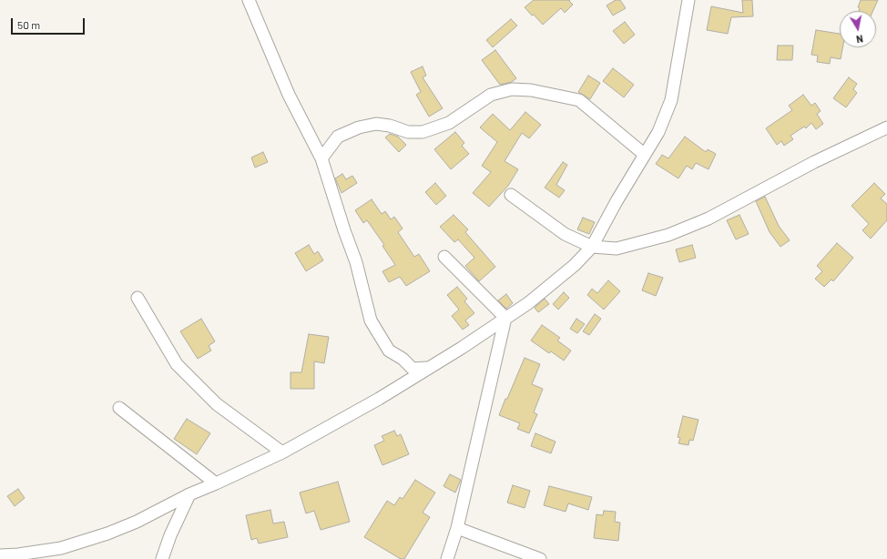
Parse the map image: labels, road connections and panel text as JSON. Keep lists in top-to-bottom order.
{
  "scale_bar": "50 m",
  "north": "bottom"
}
